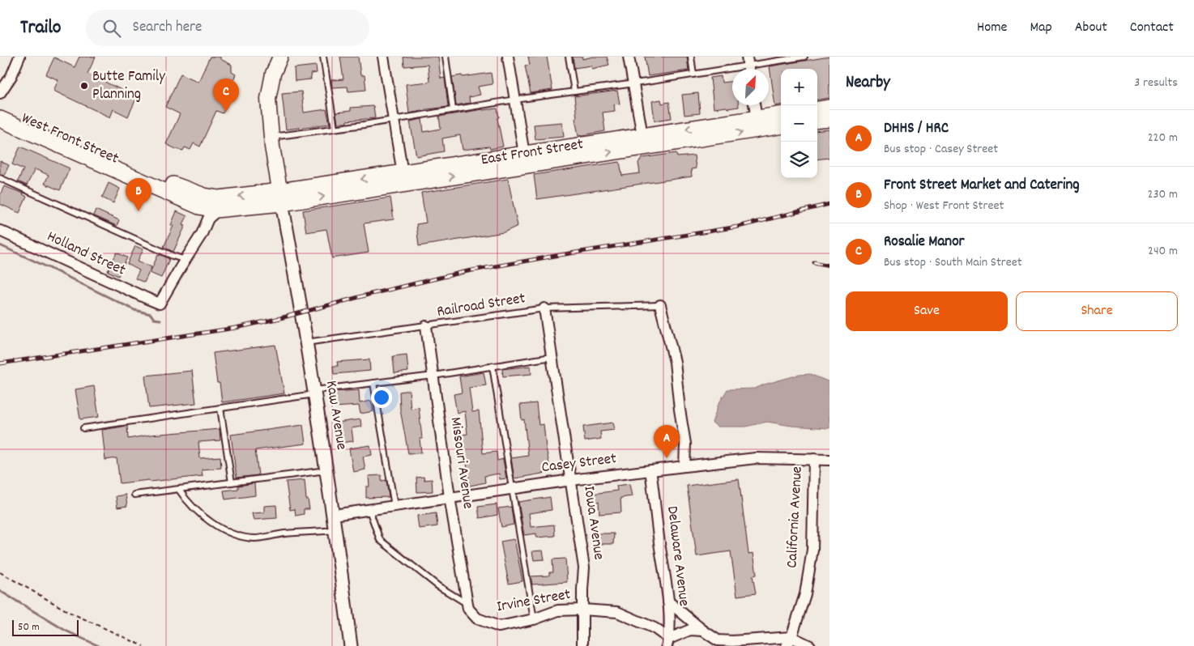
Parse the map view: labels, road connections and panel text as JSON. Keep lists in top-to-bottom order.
{
  "streets": {
    "main road": ["West Front Street", "East Front Street"],
    "street": [
      "Holland Street",
      "Kaw Avenue",
      "Missouri Avenue",
      "Casey Street",
      "California Avenue",
      "Iowa Avenue",
      "Delaware Avenue",
      "Irvine Street"
    ],
    "lane": ["Railroad Street"]
  },
  "crossings": [
    ["West Front Street", "East Front Street"],
    ["West Front Street", "Kaw Avenue"],
    ["East Front Street", "Kaw Avenue"],
    ["Railroad Street", "Kaw Avenue"],
    ["Railroad Street", "Missouri Avenue"],
    ["Railroad Street", "Iowa Avenue"],
    ["Kaw Avenue", "Casey Street"],
    ["Missouri Avenue", "Casey Street"],
    ["Missouri Avenue", "Irvine Street"],
    ["Casey Street", "California Avenue"],
    ["Casey Street", "Iowa Avenue"],
    ["Casey Street", "Delaware Avenue"],
    ["Iowa Avenue", "Irvine Street"],
    ["Delaware Avenue", "Irvine Street"]
  ],
  "places": ["Butte Family Planning"],
  "scale_bar": "50 m",
  "north": "top right",
  "page": {
    "header": "Trailo",
    "search": "Search here",
    "nav": [
      "Home",
      "Map",
      "About",
      "Contact"
    ],
    "heading": ["Nearby", "3 results"],
    "map_buttons": ["+", "−"],
    "pins": ["C", "B", "A"],
    "list": [
      {
        "mark": "A",
        "name": "DHHS / HRC",
        "note": "Bus stop · Casey Street",
        "value": "220 m"
      },
      {
        "mark": "B",
        "name": "Front Street Market and Catering",
        "note": "Shop · West Front Street",
        "value": "230 m"
      },
      {
        "mark": "C",
        "name": "Rosalie Manor",
        "note": "Bus stop · South Main Street",
        "value": "240 m"
      }
    ],
    "buttons": ["Save", "Share"],
    "scale": "50 m"
  }
}
